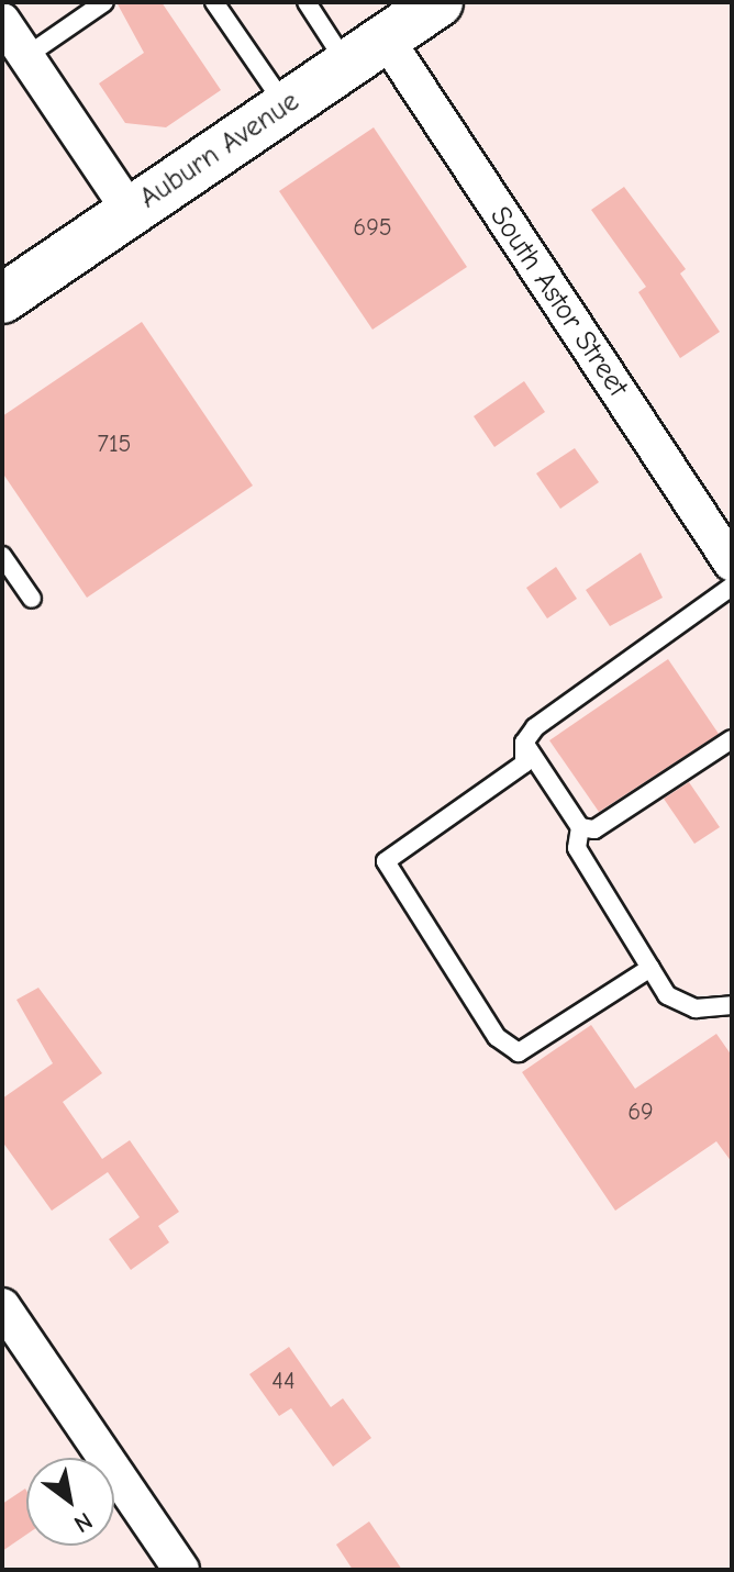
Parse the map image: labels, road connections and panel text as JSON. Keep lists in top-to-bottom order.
{
  "streets": {
    "main road": ["Auburn Avenue"],
    "street": ["South Astor Street"]
  },
  "crossings": [
    ["Auburn Avenue", "South Astor Street"]
  ],
  "house_numbers": [
    "695",
    "715",
    "69",
    "44"
  ],
  "north": "bottom right"
}
